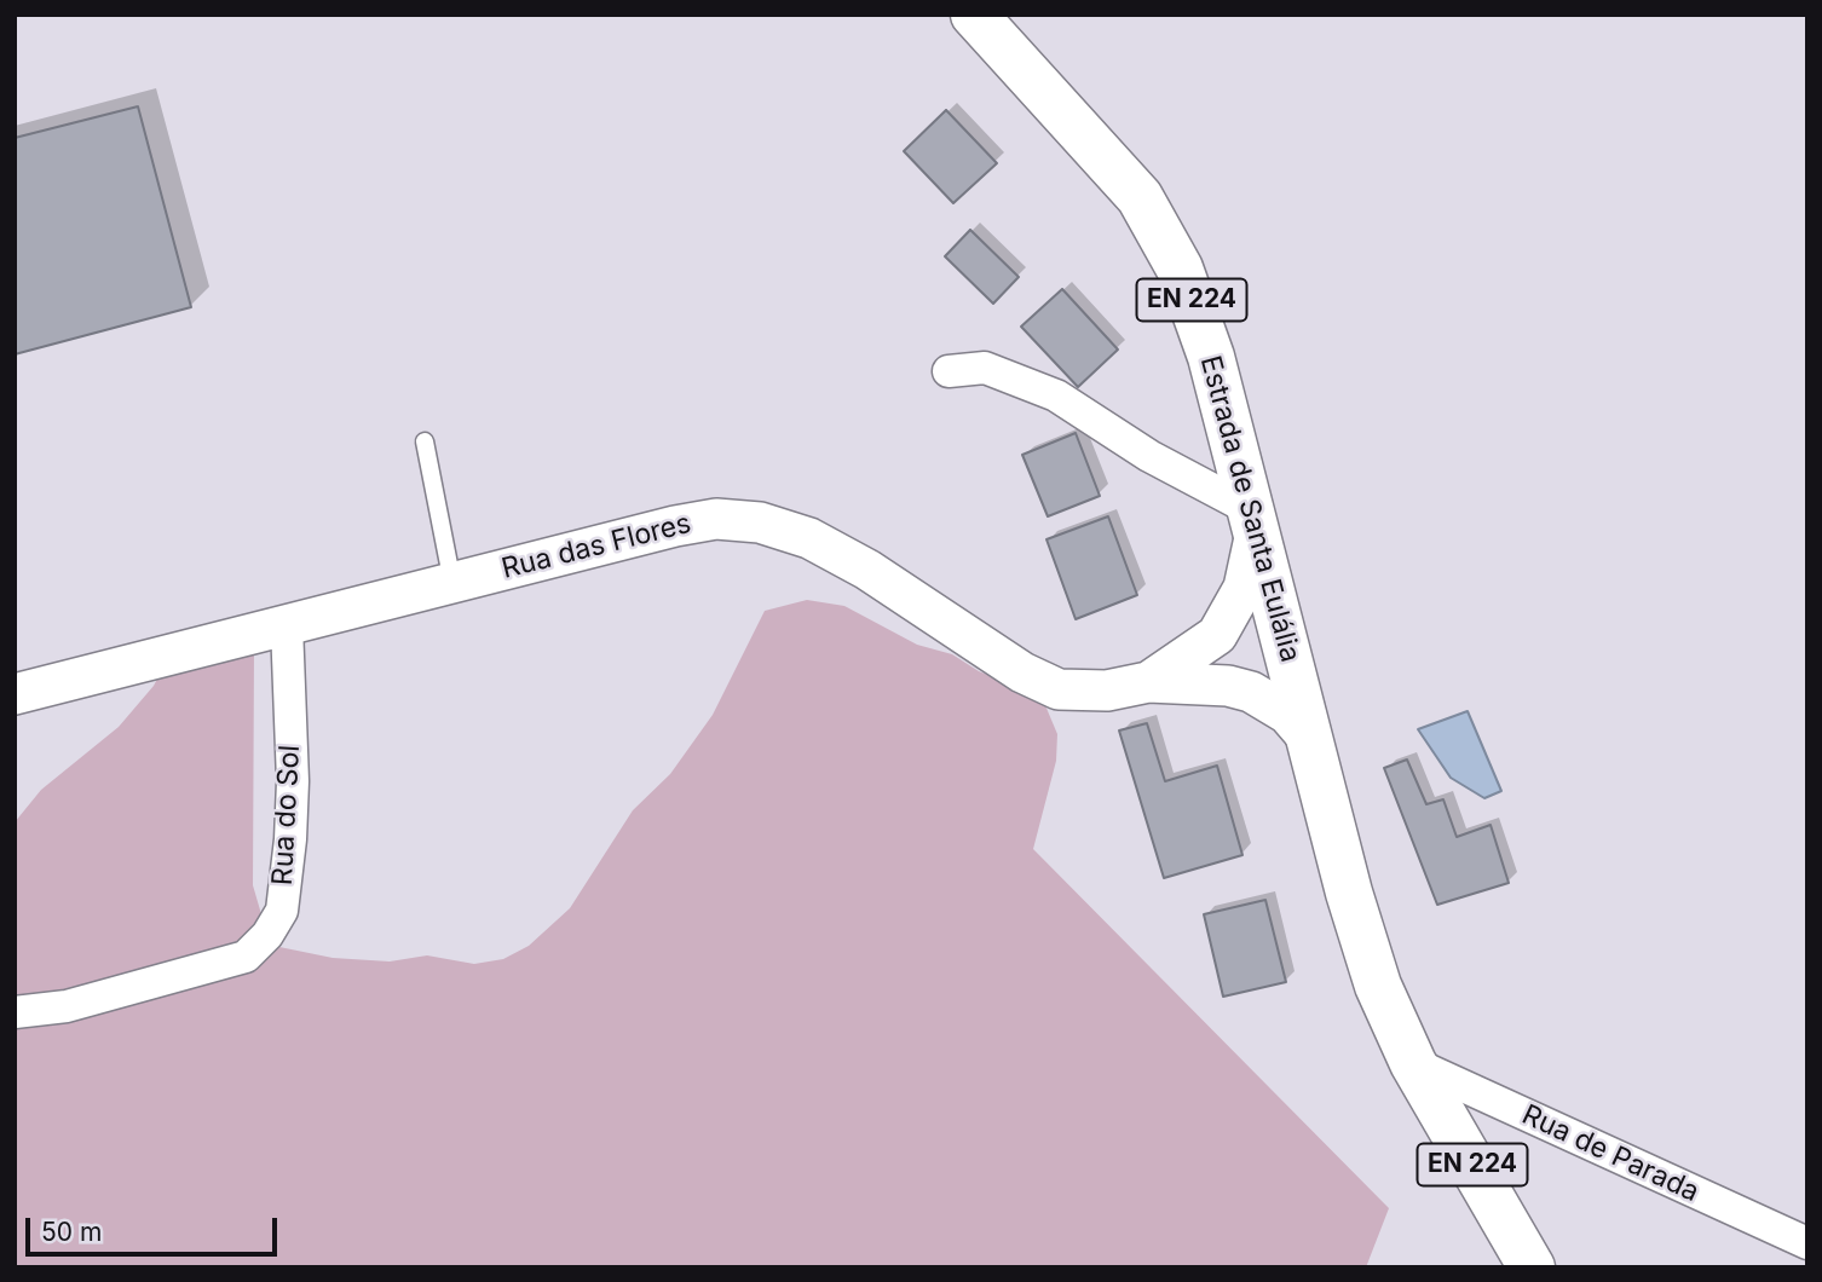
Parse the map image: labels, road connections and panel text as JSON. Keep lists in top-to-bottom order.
{
  "streets": {
    "main road": ["EN 224", "Estrada de Santa Eulália"],
    "street": ["Rua das Flores", "Rua do Sol", "Rua de Parada"]
  },
  "crossings": [
    ["EN 224", "Estrada de Santa Eulália"],
    ["EN 224", "Rua de Parada"],
    ["Estrada de Santa Eulália", "Rua de Parada"],
    ["Rua das Flores", "Rua do Sol"]
  ],
  "scale_bar": "50 m"
}
